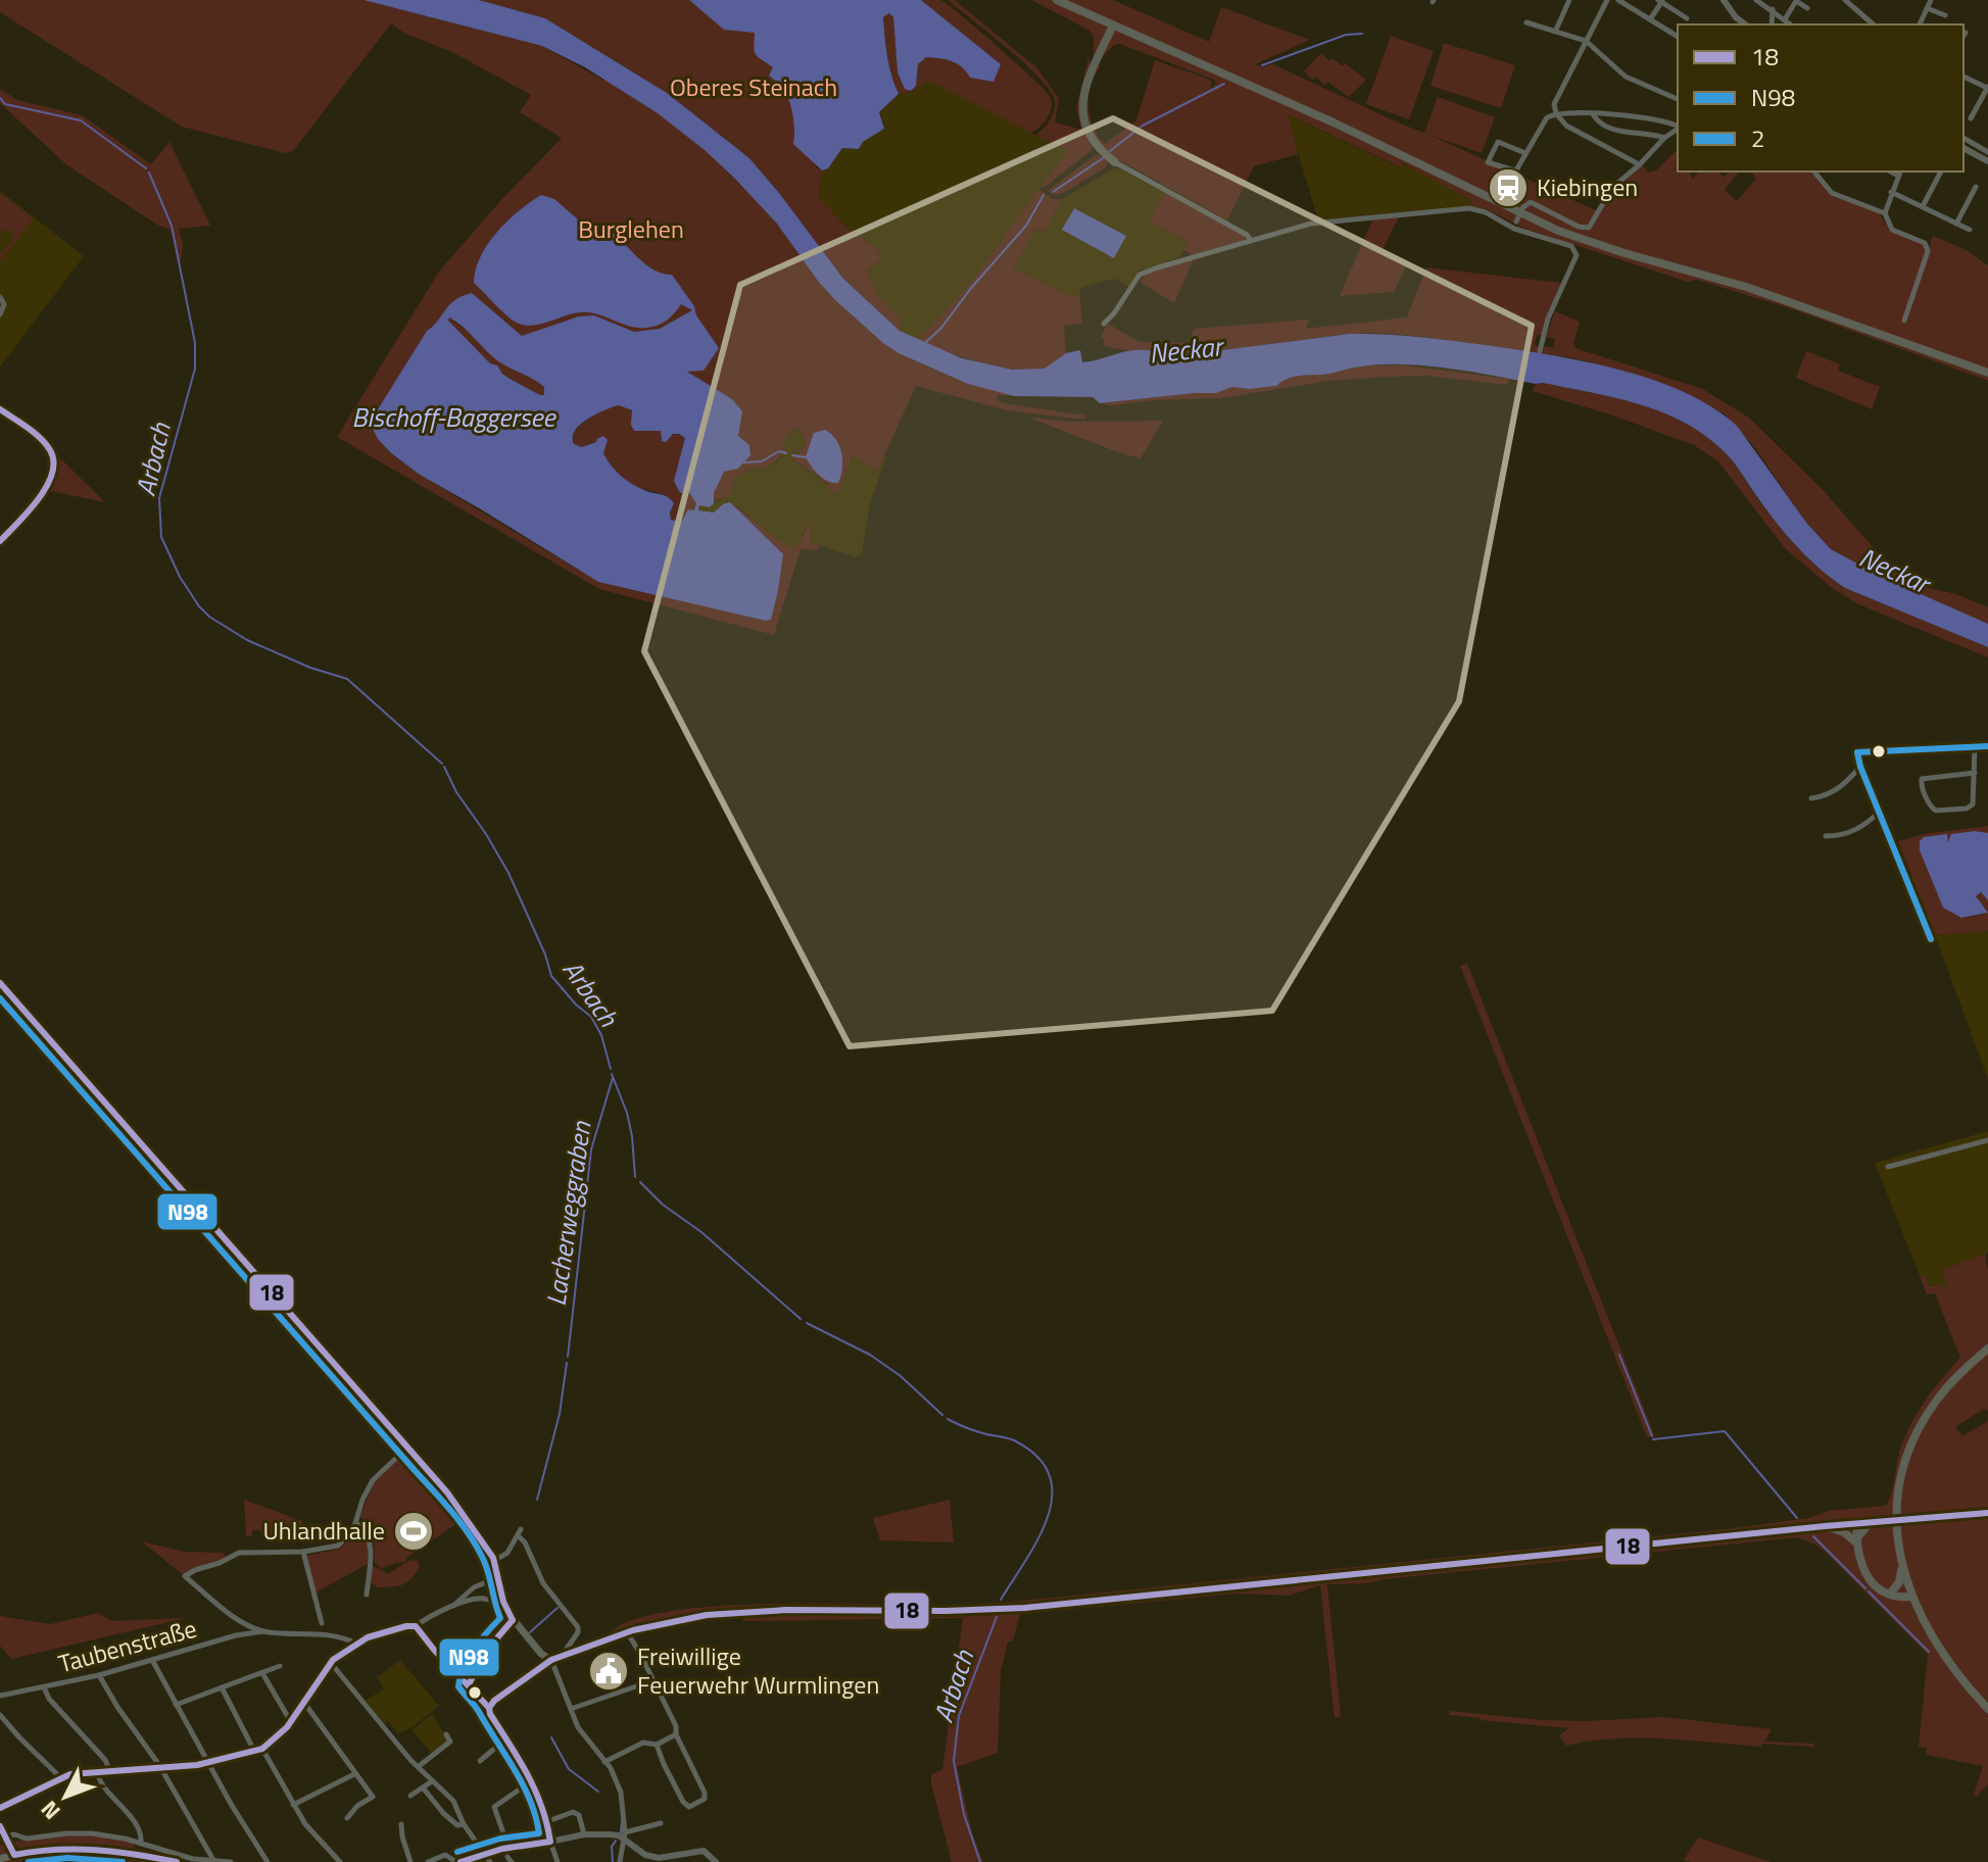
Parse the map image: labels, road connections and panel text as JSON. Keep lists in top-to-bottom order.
{
  "streets": {
    "street": ["Taubenstraße"]
  },
  "water": [
    "Neckar",
    "Bischoff-Baggersee",
    "Arbach",
    "Lacherweggraben"
  ],
  "parks": ["Oberes Steinach", "Burglehen"],
  "places": {
    "station": ["Kiebingen"],
    "sports": ["Uhlandhalle"],
    "public building": ["Freiwillige Feuerwehr Wurmlingen"]
  },
  "lines": ["transit line 18", "transit line 2", "transit line N98"],
  "legend": ["18", "N98", "2"],
  "north": "bottom left"
}
